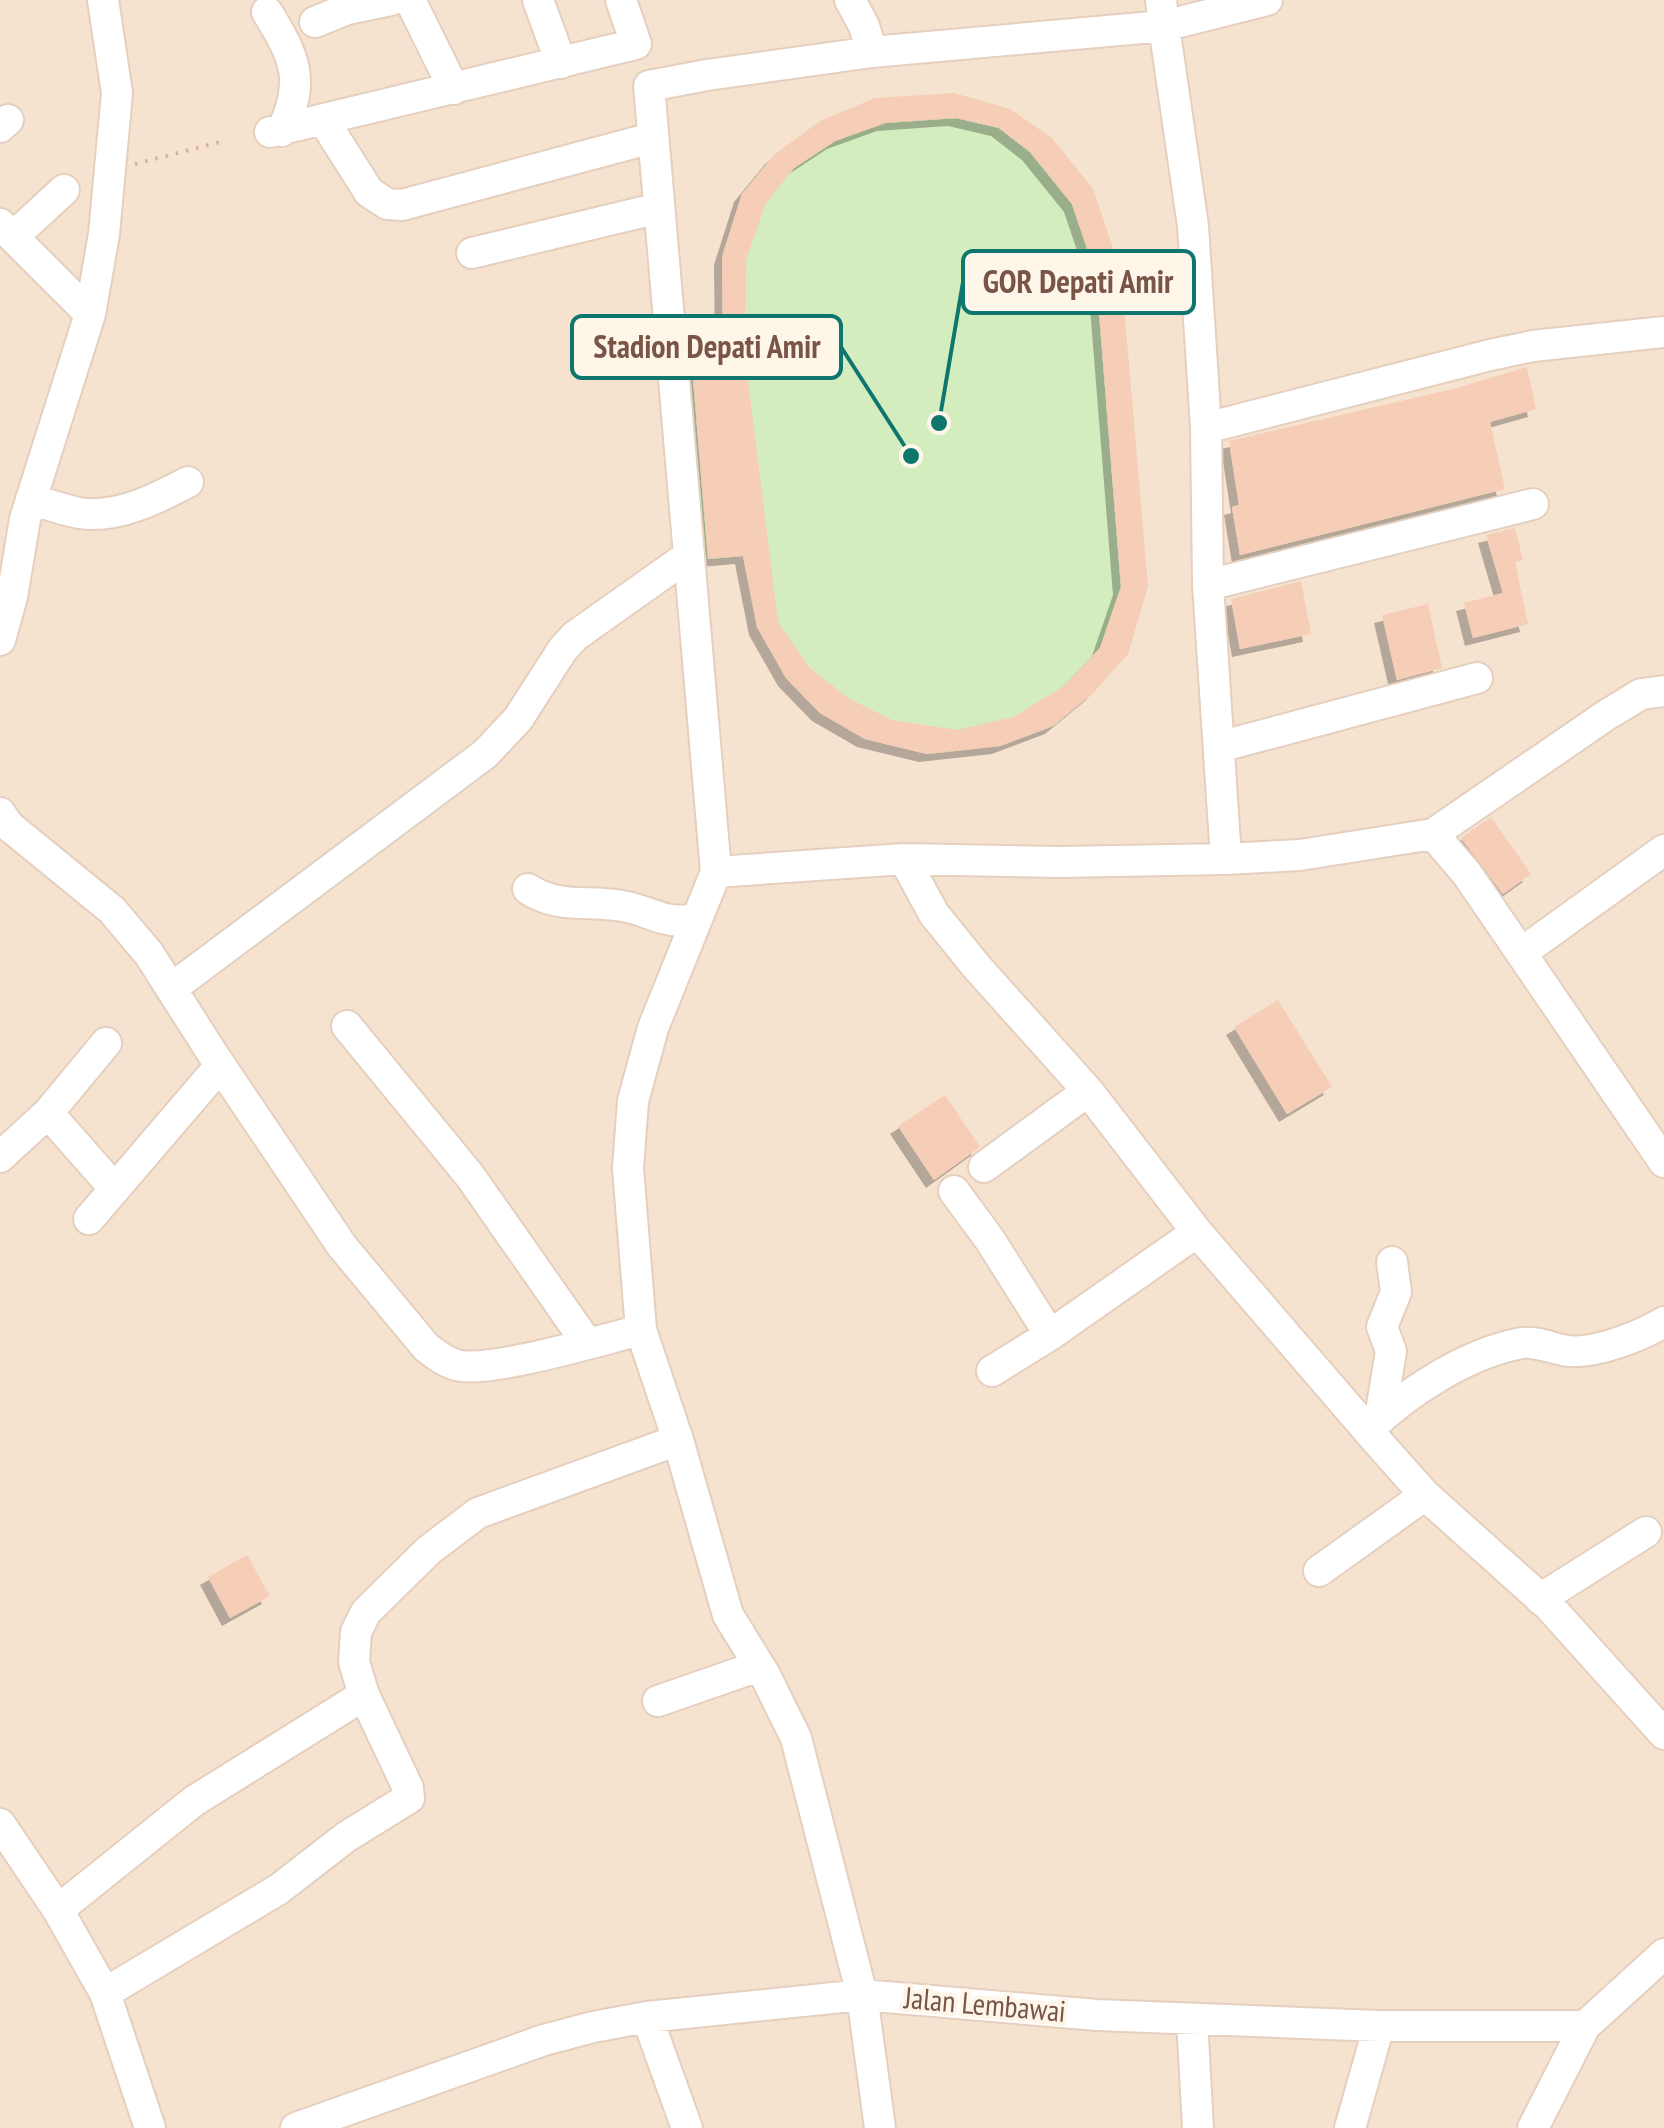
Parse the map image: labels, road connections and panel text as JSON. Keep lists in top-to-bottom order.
{
  "streets": {
    "street": ["Jalan Lembawai"]
  },
  "places": ["GOR Depati Amir", "Stadion Depati Amir"]
}
